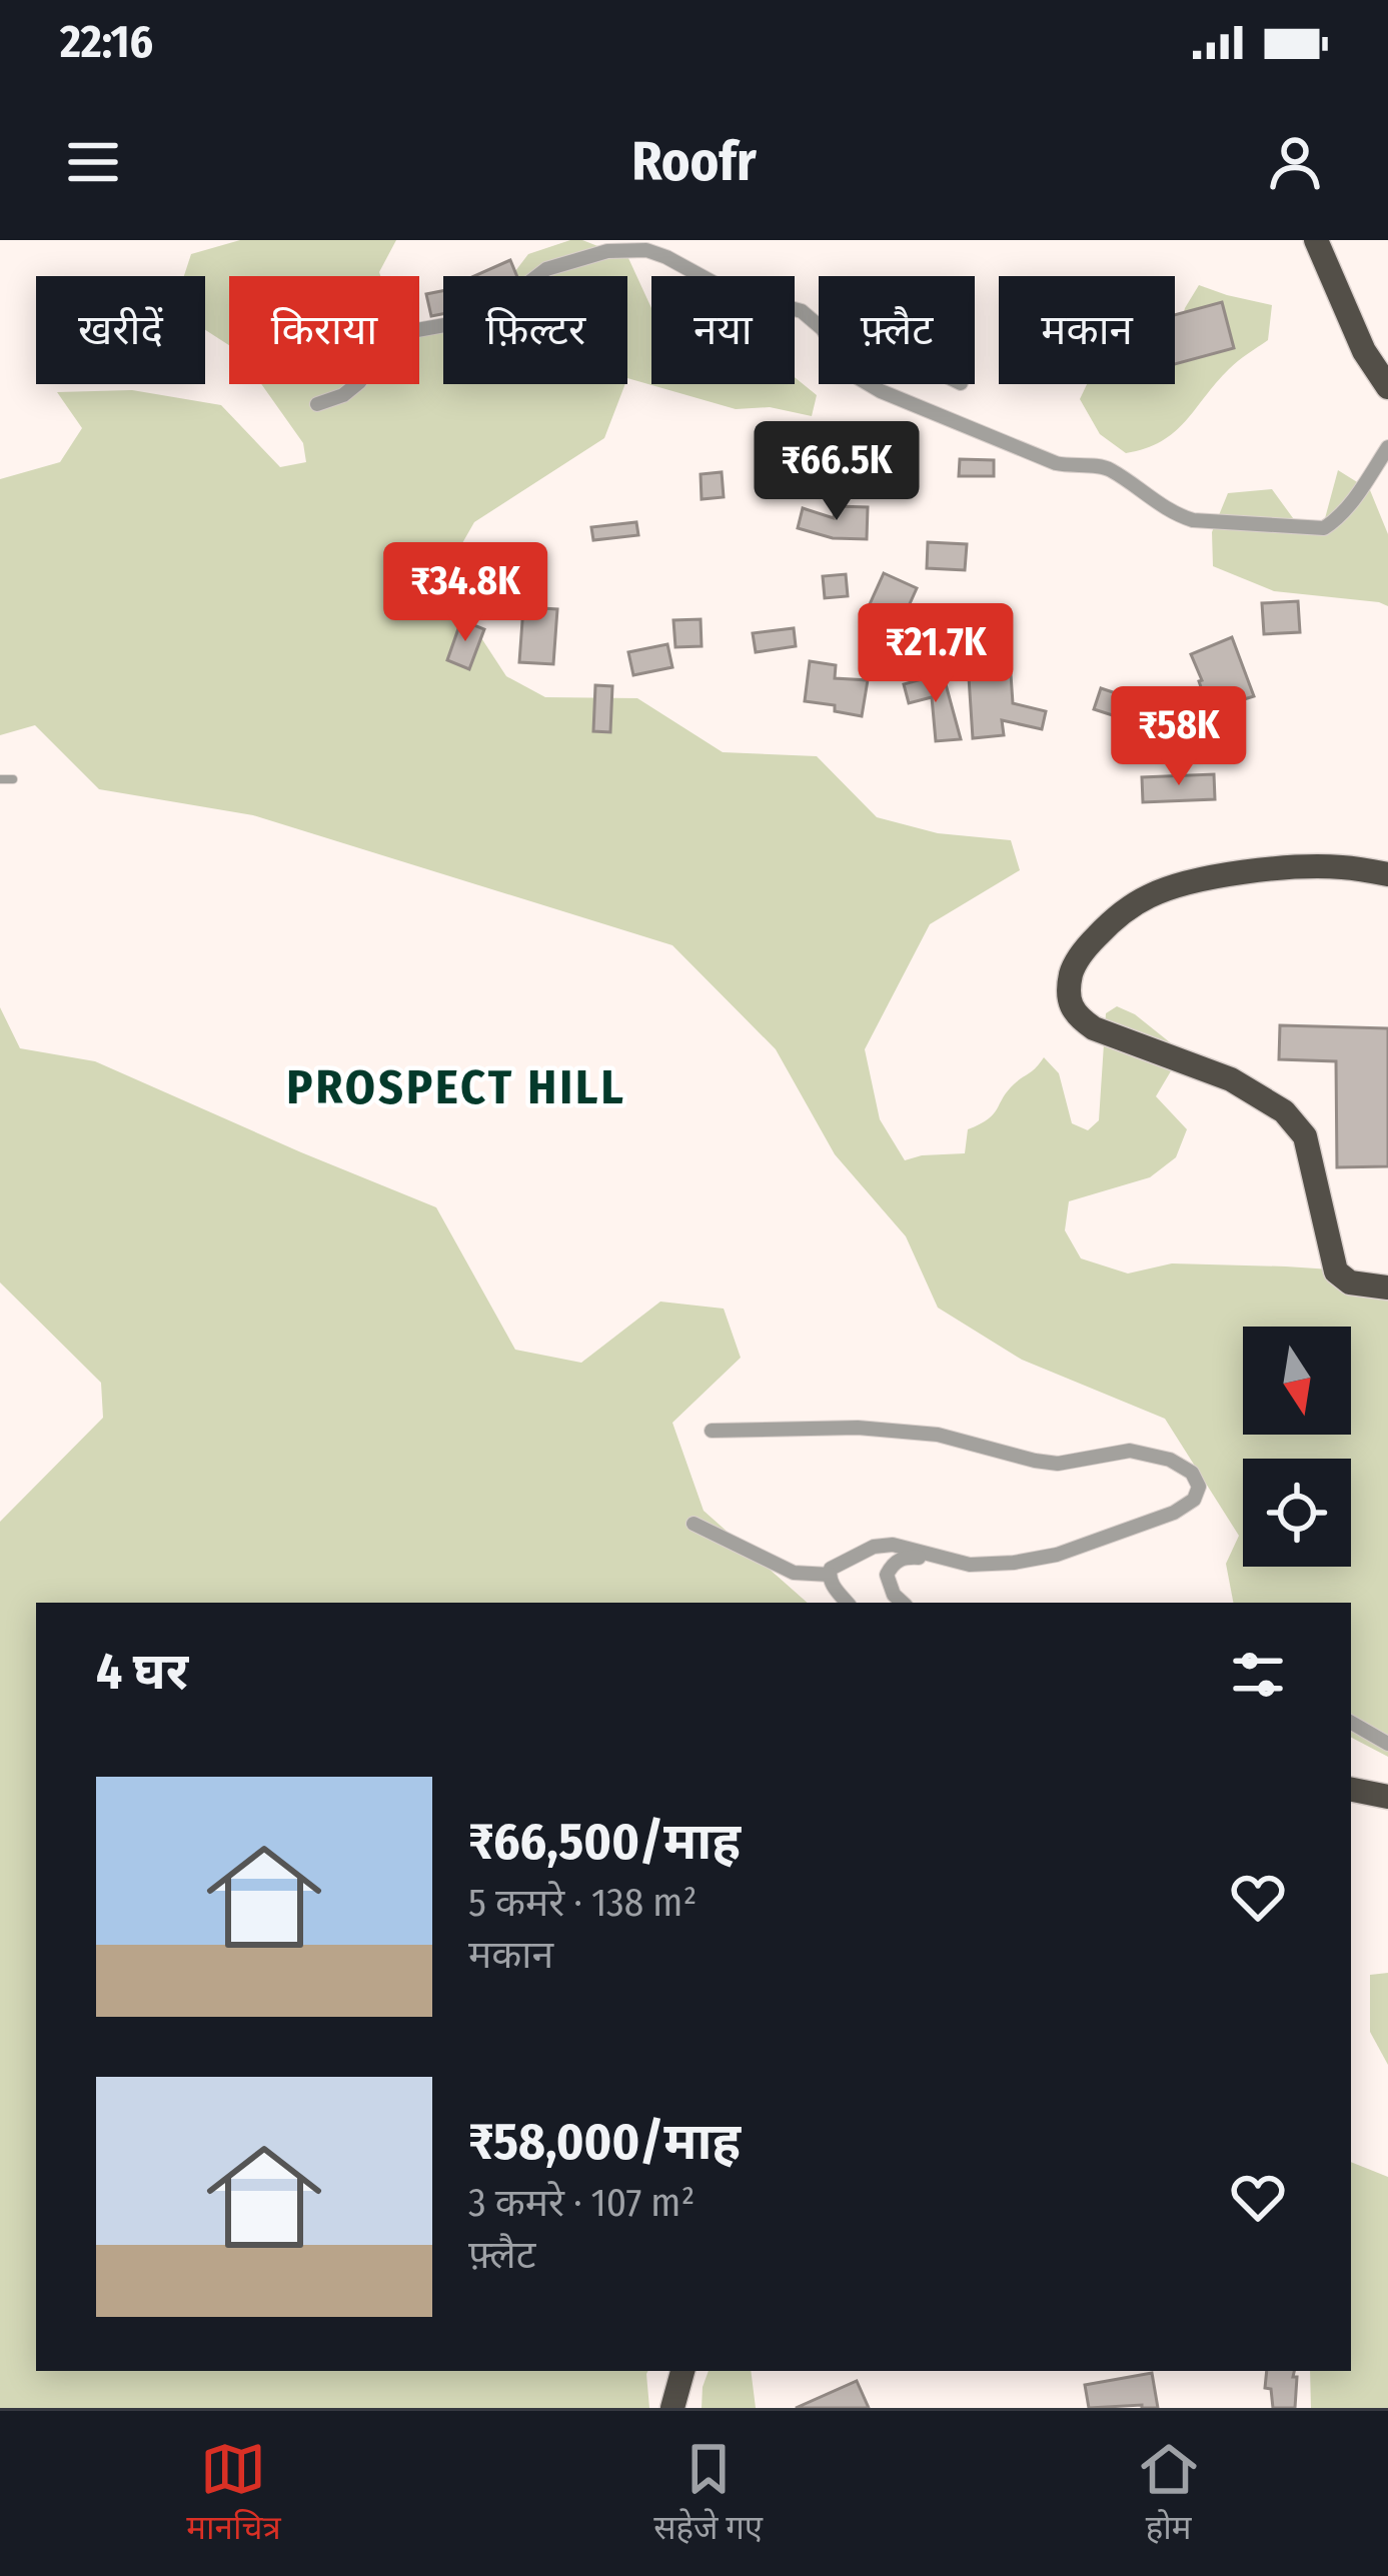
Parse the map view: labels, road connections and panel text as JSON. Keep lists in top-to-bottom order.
{
  "districts": ["PROSPECT HILL"],
  "north": "bottom",
  "page": {
    "status": "22:16",
    "header": "Roofr",
    "chip": [
      "खरीदें",
      "किराया",
      "फ़िल्टर",
      "नया",
      "फ़्लैट",
      "मकान"
    ],
    "price": [
      "₹66.5K",
      "₹34.8K",
      "₹21.7K",
      "₹58K"
    ],
    "heading": "4 घर",
    "list": [
      {
        "name": "₹66,500/माह",
        "note": "5 कमरे · 138 m² · मकान"
      },
      {
        "name": "₹58,000/माह",
        "note": "3 कमरे · 107 m² · फ़्लैट"
      }
    ],
    "tabs": ["मानचित्र", "सहेजे गए", "होम"]
  }
}
